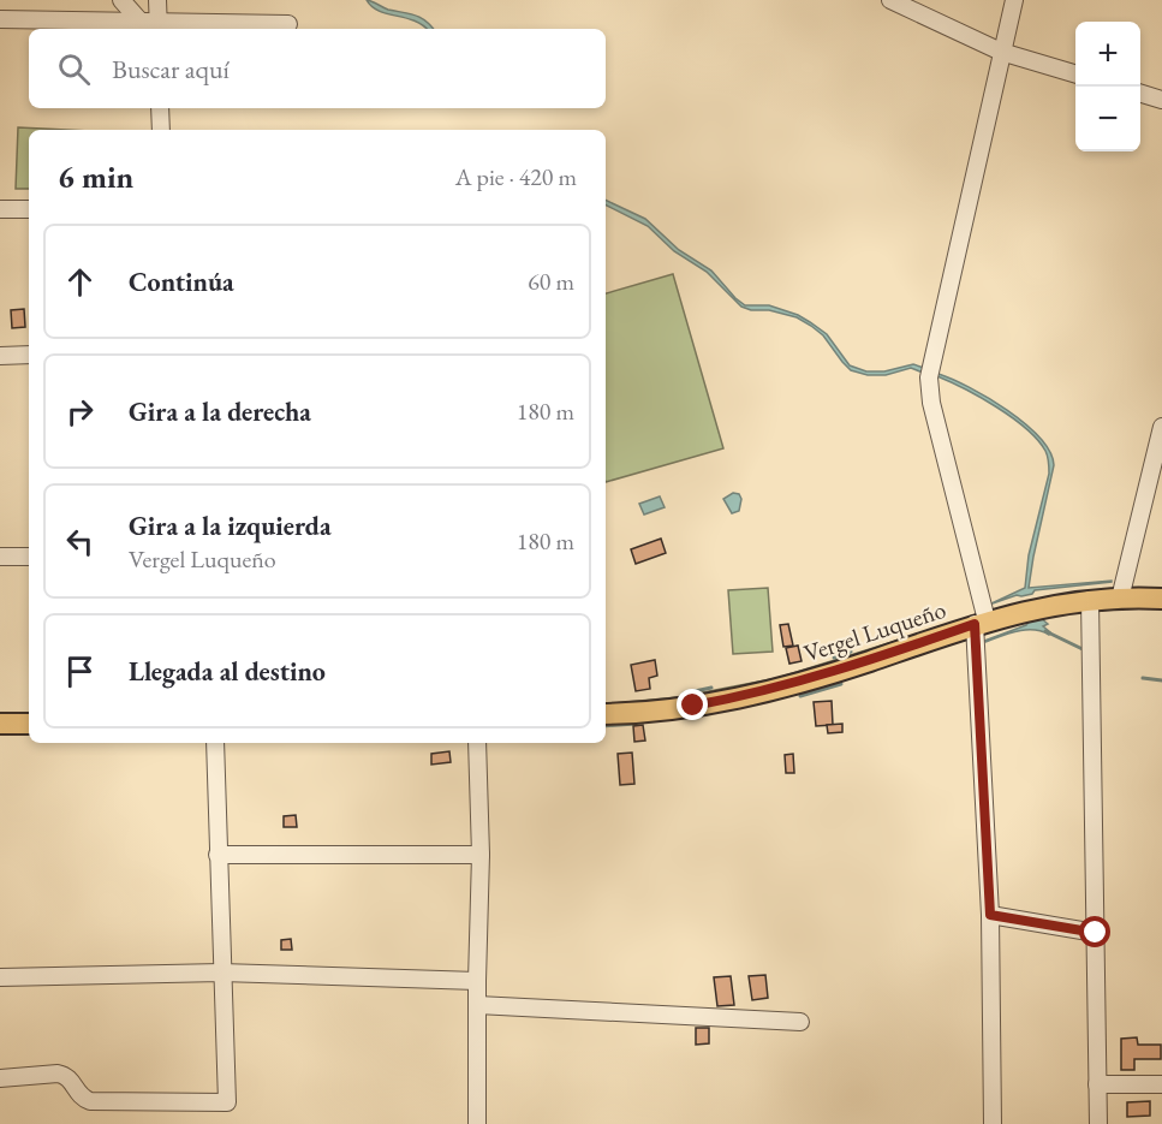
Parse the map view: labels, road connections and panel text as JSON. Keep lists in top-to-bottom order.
{
  "streets": {
    "main road": ["Vergel Luqueño"]
  },
  "page": {
    "map_buttons": ["+", "−"],
    "search": "Buscar aquí",
    "heading": ["6 min", "A pie · 420 m"],
    "list": [
      ["Continúa", "60 m"],
      ["Gira a la derecha", "180 m"],
      ["Gira a la izquierda", "Vergel Luqueño", "180 m"],
      "Llegada al destino"
    ]
  }
}
